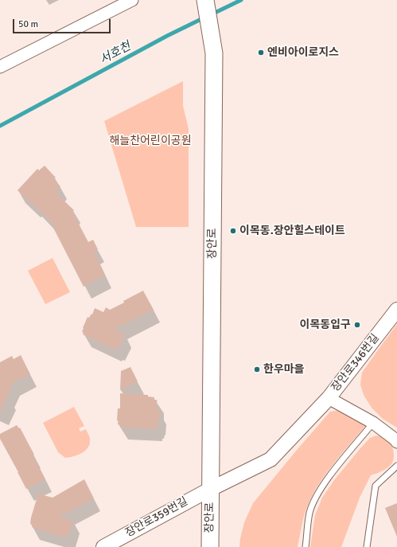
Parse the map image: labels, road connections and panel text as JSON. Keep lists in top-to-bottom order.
{
  "streets": {
    "main road": ["장안로"],
    "street": ["장안로346번길", "장안로359번길"]
  },
  "crossings": [
    ["장안로", "장안로346번길"],
    ["장안로", "장안로359번길"]
  ],
  "water": ["서호천"],
  "parks": ["해늘찬어린이공원"],
  "places": [
    "엔비아이로지스",
    "이목동.장안힐스테이트",
    "이목동입구",
    "한우마을"
  ],
  "scale_bar": "50 m"
}
